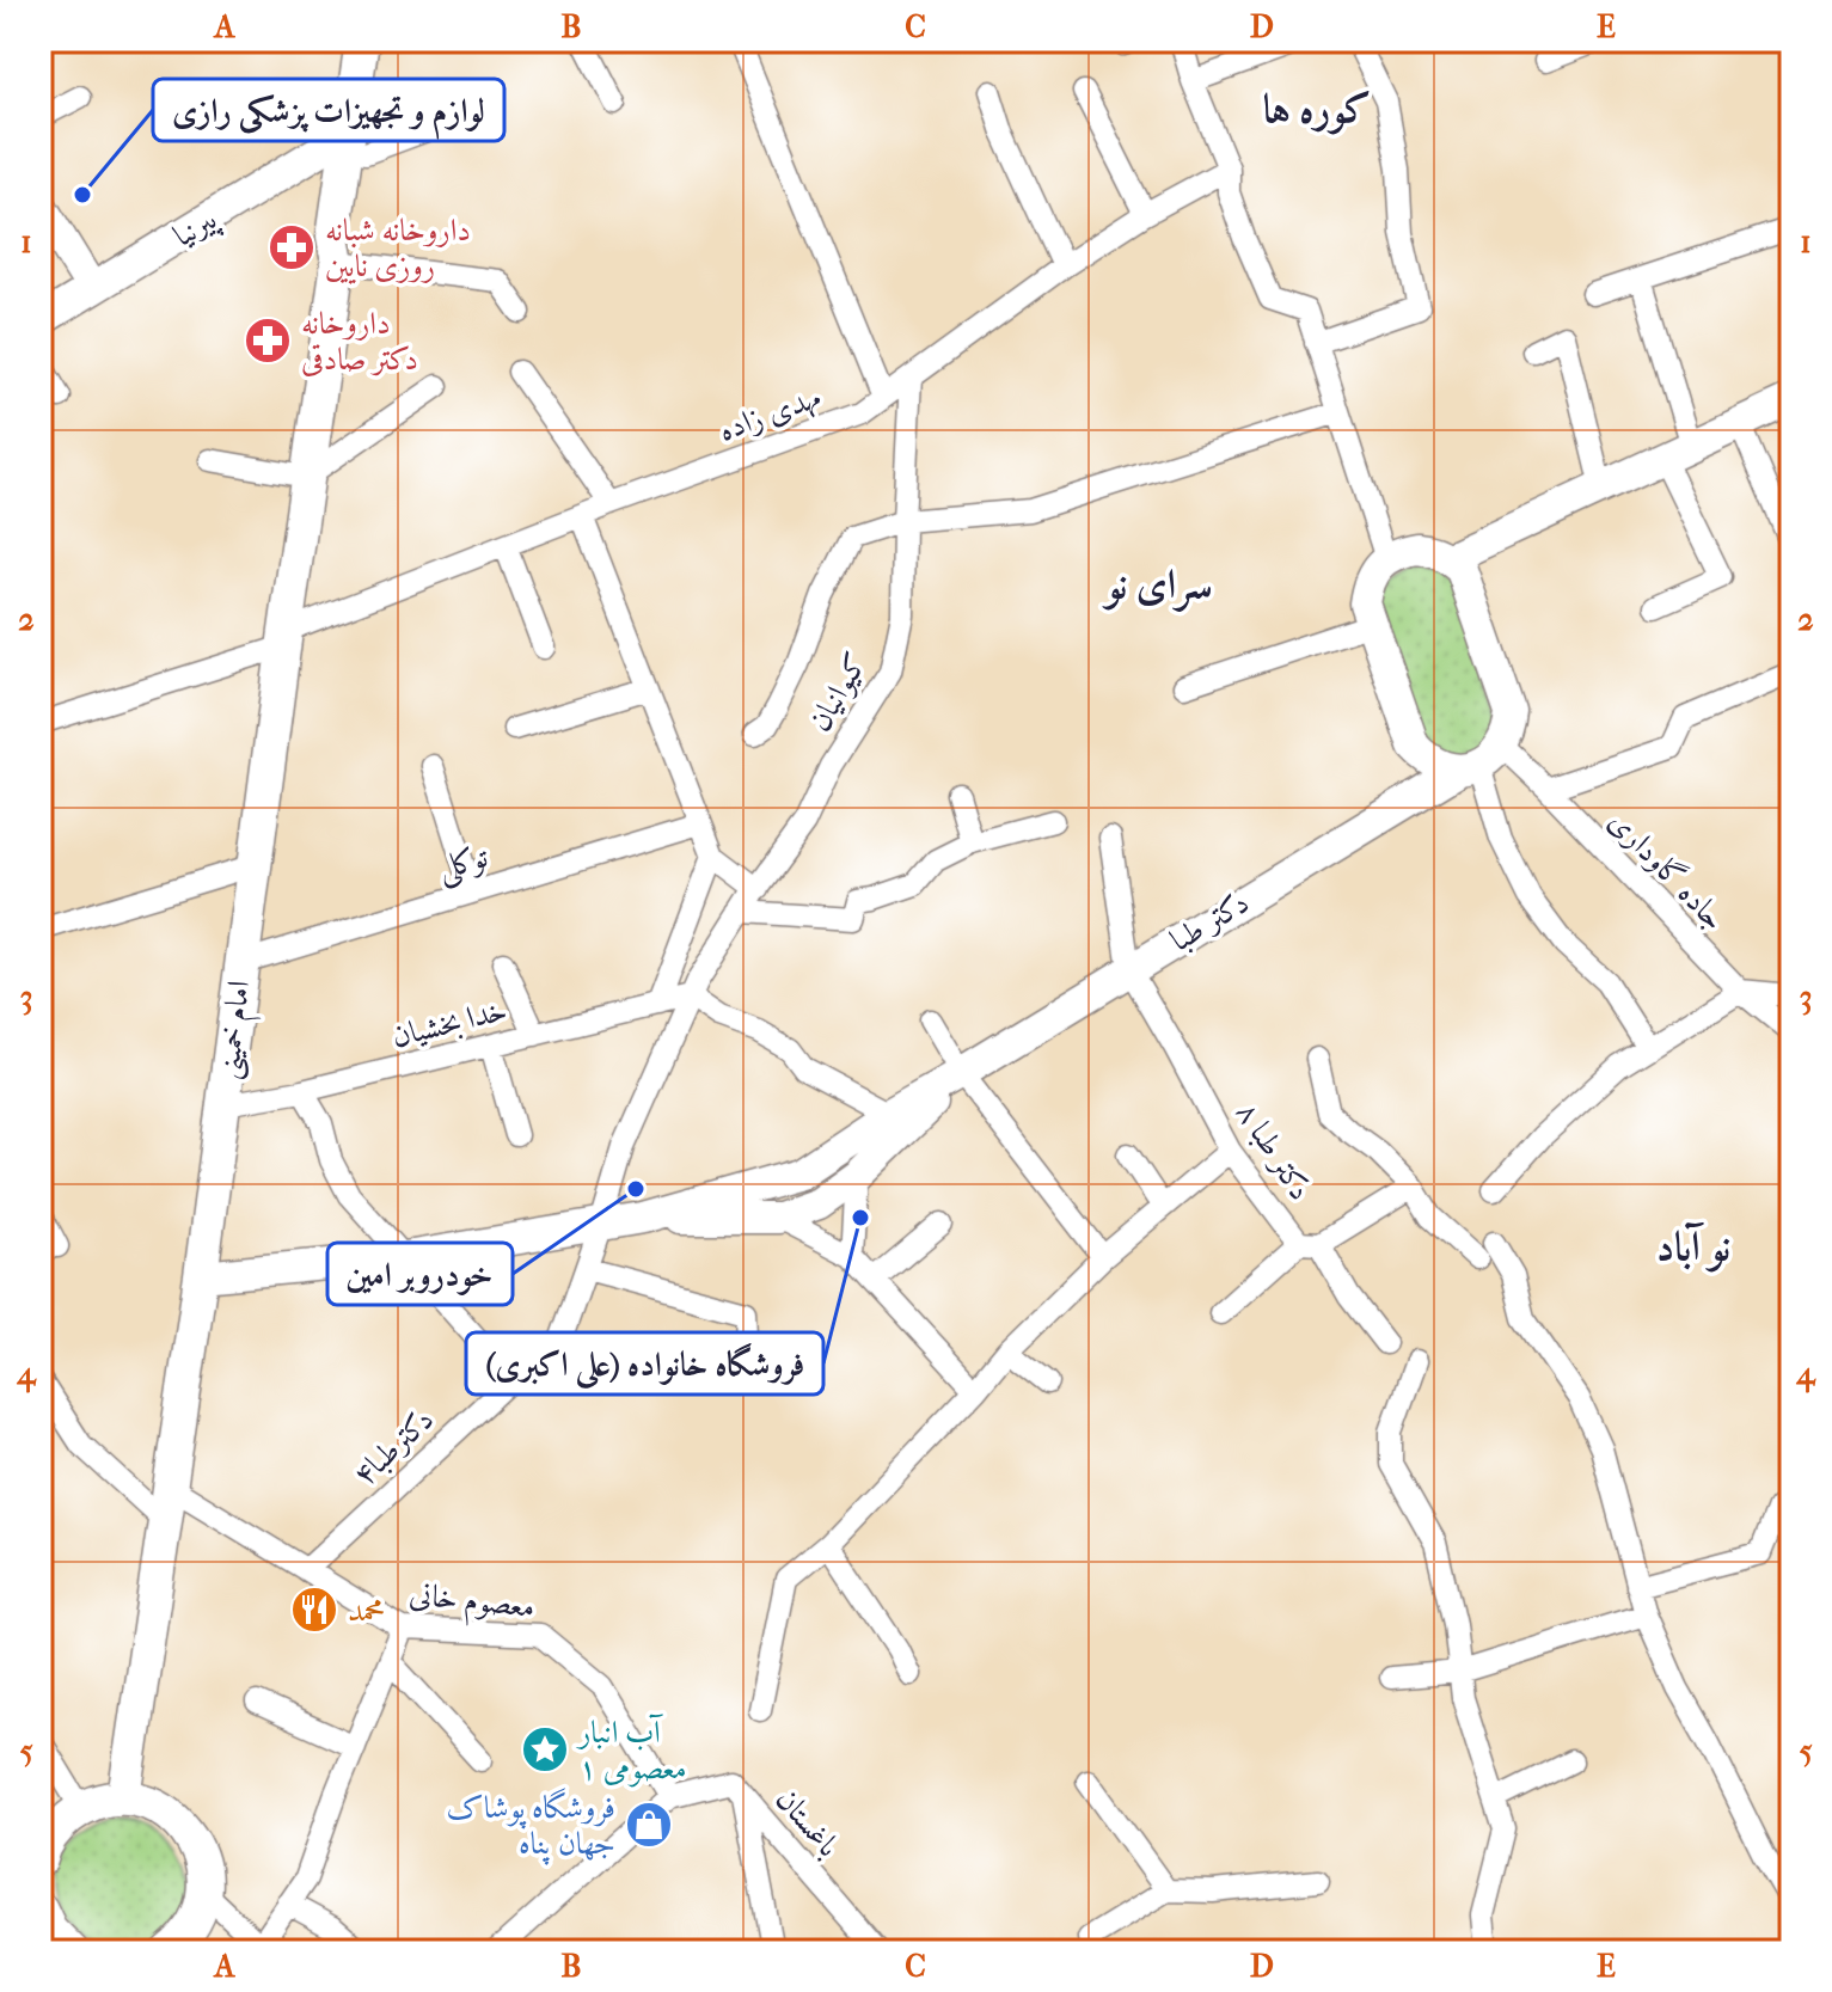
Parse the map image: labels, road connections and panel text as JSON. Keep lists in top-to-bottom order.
{
  "streets": {
    "main road": ["امام خمینی"],
    "street": [
      "پیرنیا",
      "مهدی زاده",
      "کیوانیان",
      "توکلی",
      "جاده گاوداری",
      "دکتر طبا",
      "خدا بخشیان",
      "دکتر طبا ۸",
      "دکترطبا۴",
      "معصوم خانی",
      "باغستان"
    ]
  },
  "crossings": [
    ["پیرنیا", "امام خمینی"],
    ["مهدی زاده", "کیوانیان"],
    ["مهدی زاده", "امام خمینی"],
    ["کیوانیان", "دکتر طبا"],
    ["کیوانیان", "خدا بخشیان"],
    ["کیوانیان", "دکترطبا۴"],
    ["توکلی", "امام خمینی"],
    ["جاده گاوداری", "دکتر طبا"],
    ["دکتر طبا", "امام خمینی"],
    ["دکتر طبا", "دکتر طبا ۸"],
    ["دکتر طبا", "دکترطبا۴"],
    ["خدا بخشیان", "امام خمینی"],
    ["امام خمینی", "معصوم خانی"],
    ["دکترطبا۴", "معصوم خانی"],
    ["معصوم خانی", "باغستان"]
  ],
  "districts": ["کوره ها", "سرای نو", "نو آباد"],
  "places": {
    "other": ["لوازم و تجهیزات پزشکی رازی", "خودروبر امین", "فروشگاه خانواده (علی اکبری)"],
    "pharmacy": ["داروخانه شبانه روزی نایین", "داروخانه دکتر صادقی"],
    "restaurant": ["محمد"],
    "place": ["آب انبار معصومی ۱"],
    "shop": ["فروشگاه پوشاک جهان پناه"]
  },
  "grid": {
    "columns": [
      "A",
      "B",
      "C",
      "D",
      "E"
    ],
    "rows": [
      "1",
      "2",
      "3",
      "4",
      "5"
    ]
  }
}
